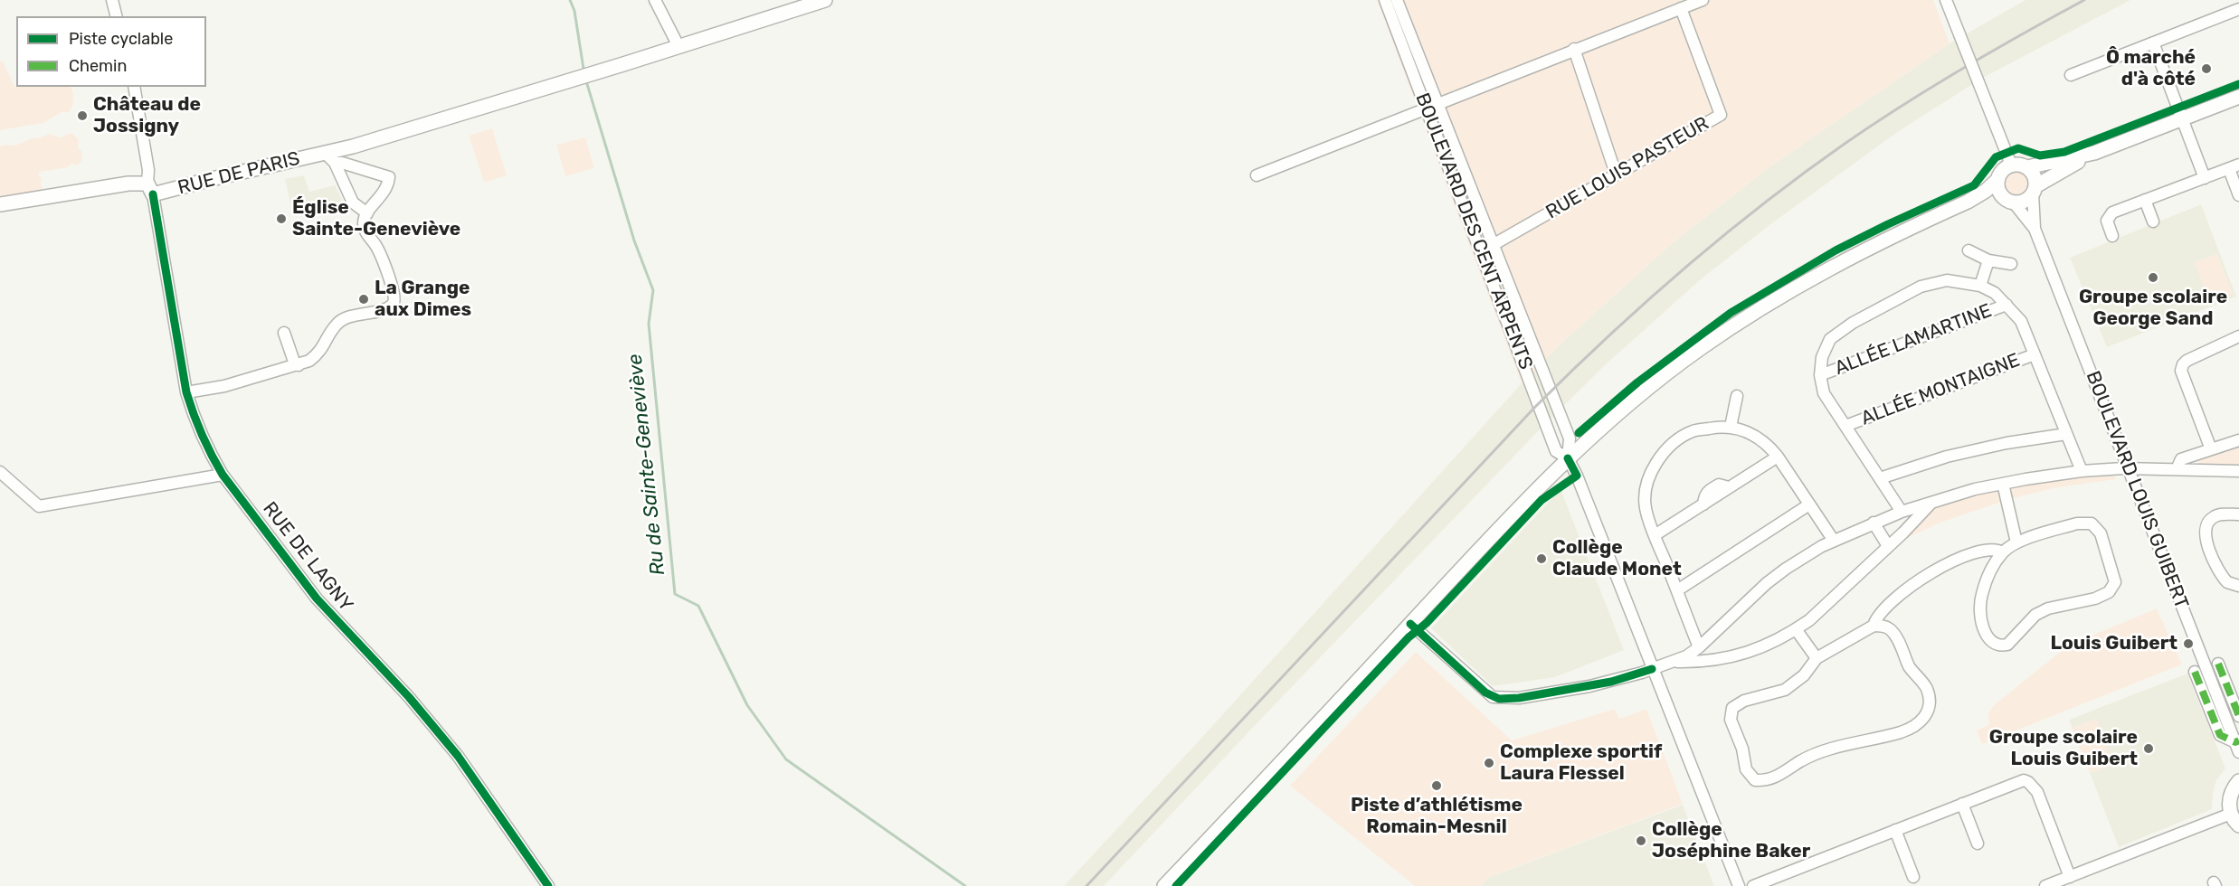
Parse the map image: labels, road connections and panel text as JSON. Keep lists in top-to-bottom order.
{
  "streets": {
    "main road": ["RUE DE PARIS"],
    "street": [
      "RUE LOUIS PASTEUR",
      "BOULEVARD DES CENT ARPENTS",
      "ALLÉE LAMARTINE",
      "ALLÉE MONTAIGNE",
      "BOULEVARD LOUIS GUIBERT",
      "RUE DE LAGNY"
    ]
  },
  "crossings": [
    ["RUE LOUIS PASTEUR", "BOULEVARD DES CENT ARPENTS"],
    ["RUE DE PARIS", "RUE DE LAGNY"]
  ],
  "water": ["Ru de Sainte-Geneviève"],
  "places": [
    "Ô marché d'à côté",
    "Château de Jossigny",
    "Église Sainte-Geneviève",
    "Groupe scolaire George Sand",
    "La Grange aux Dimes",
    "Collège Claude Monet",
    "Louis Guibert",
    "Groupe scolaire Louis Guibert",
    "Complexe sportif Laura Flessel",
    "Piste d’athlétisme Romain-Mesnil",
    "Collège Joséphine Baker"
  ],
  "legend": ["Piste cyclable", "Chemin"]
}
